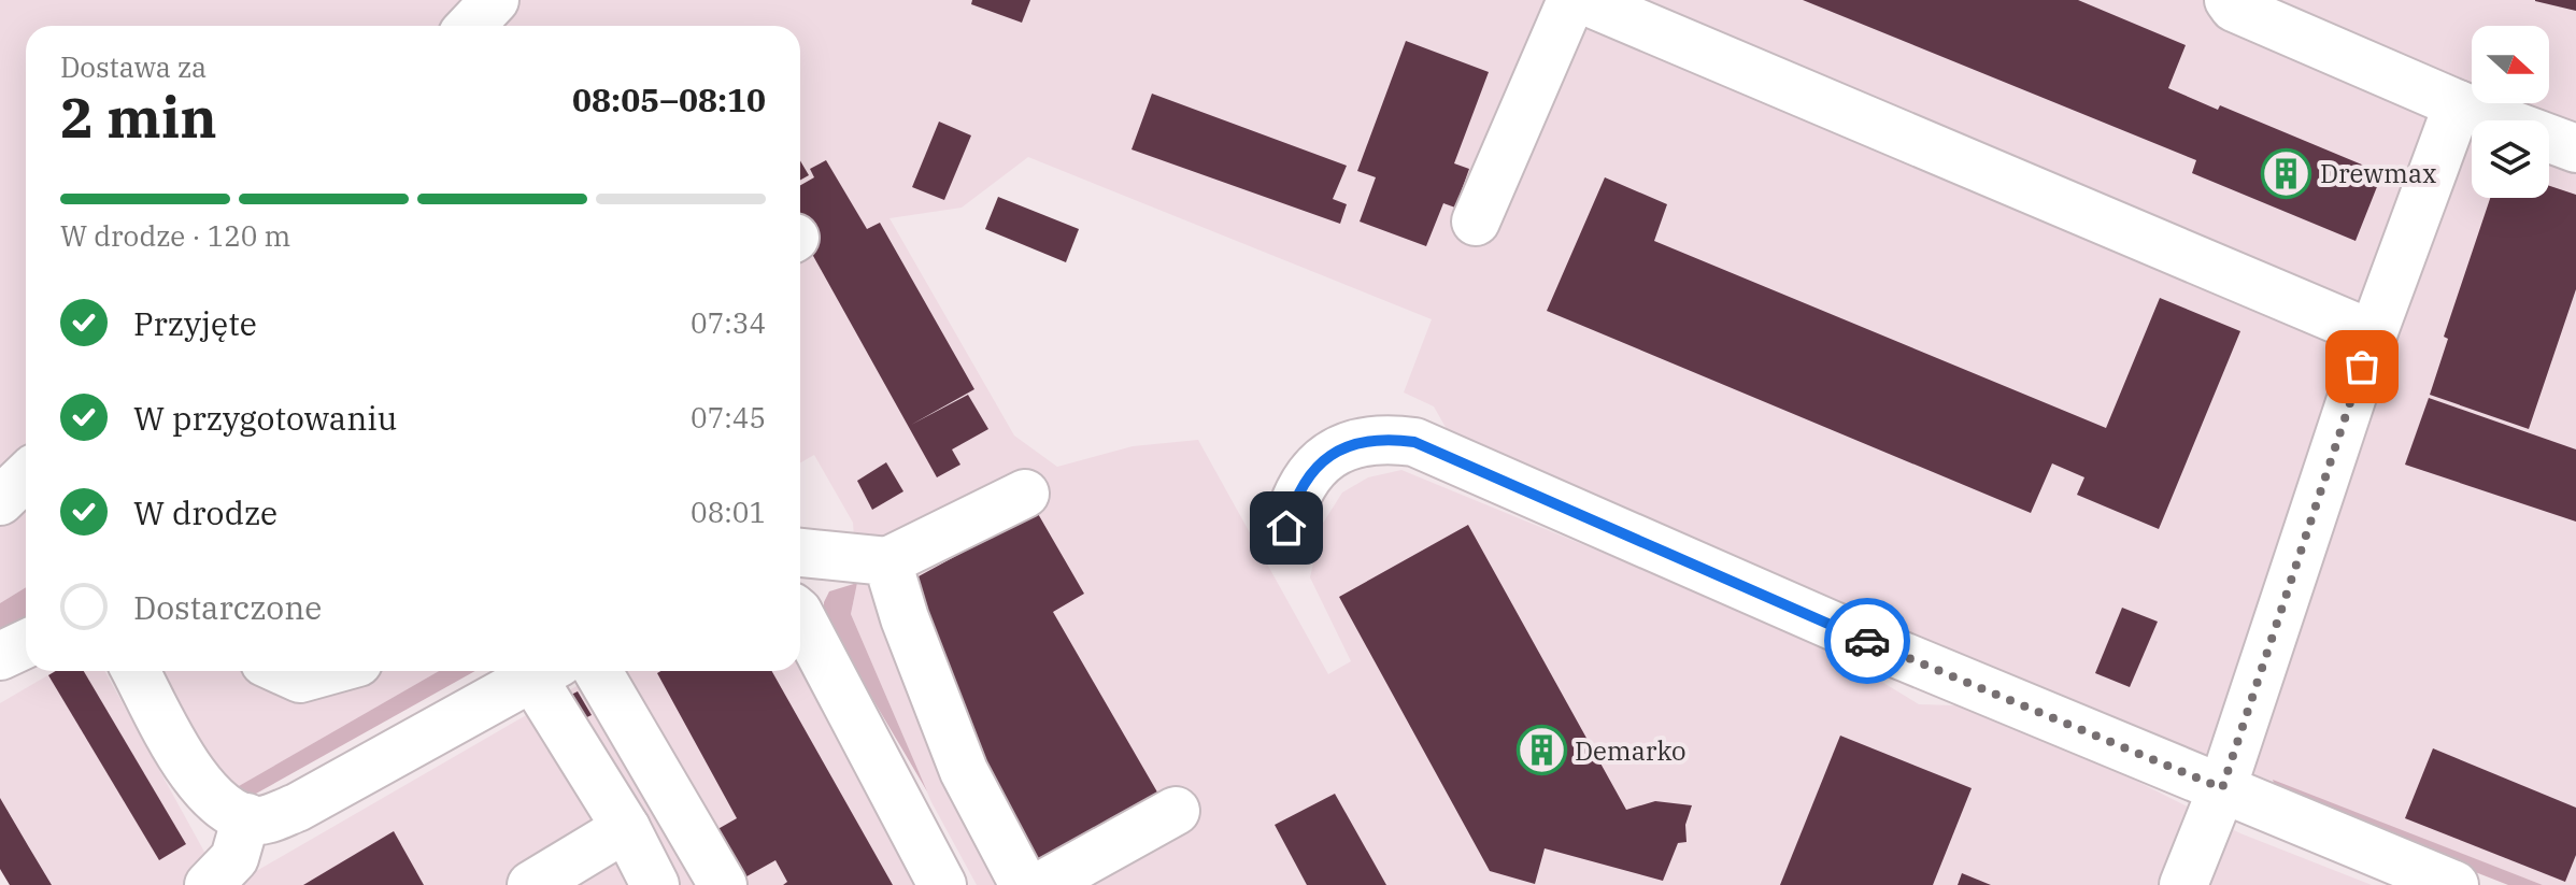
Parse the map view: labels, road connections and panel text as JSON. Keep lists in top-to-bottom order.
{
  "places": {
    "building": ["Drewmax", "Demarko"]
  },
  "north": "right",
  "page": {
    "heading": ["2 min", "Dostawa za", "08:05–08:10"],
    "bar": "W drodze · 120 m",
    "list": [
      ["Przyjęte", "07:34"],
      ["W przygotowaniu", "07:45"],
      ["W drodze", "08:01"],
      "Dostarczone"
    ]
  }
}
